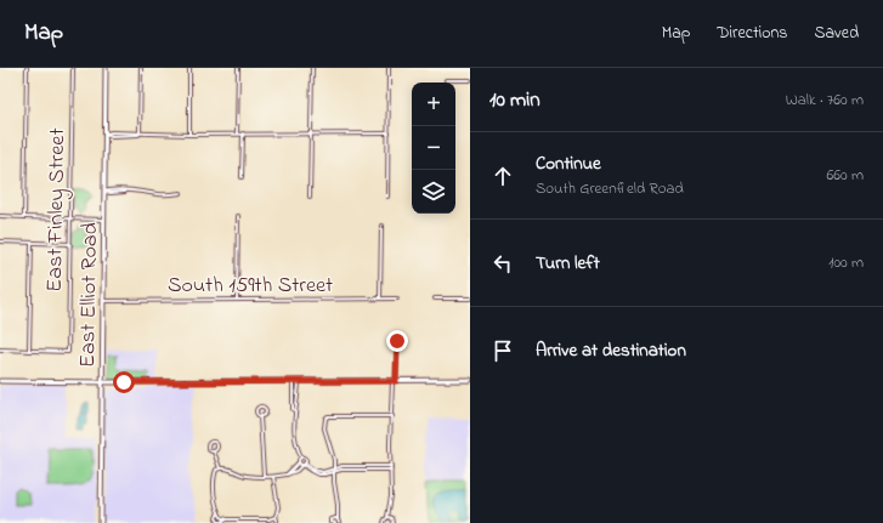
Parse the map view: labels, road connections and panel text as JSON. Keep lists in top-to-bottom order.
{
  "streets": {
    "main road": ["East Elliot Road"],
    "street": ["East Finley Street", "South 159th Street"]
  },
  "crossings": [
    ["South 159th Street", "East Elliot Road"]
  ],
  "page": {
    "header": "Map",
    "nav": ["Map", "Directions", "Saved"],
    "heading": ["10 min", "Walk · 760 m"],
    "map_buttons": ["+", "−"],
    "list": [
      ["Continue", "South Greenfield Road", "660 m"],
      ["Turn left", "100 m"],
      "Arrive at destination"
    ]
  }
}
